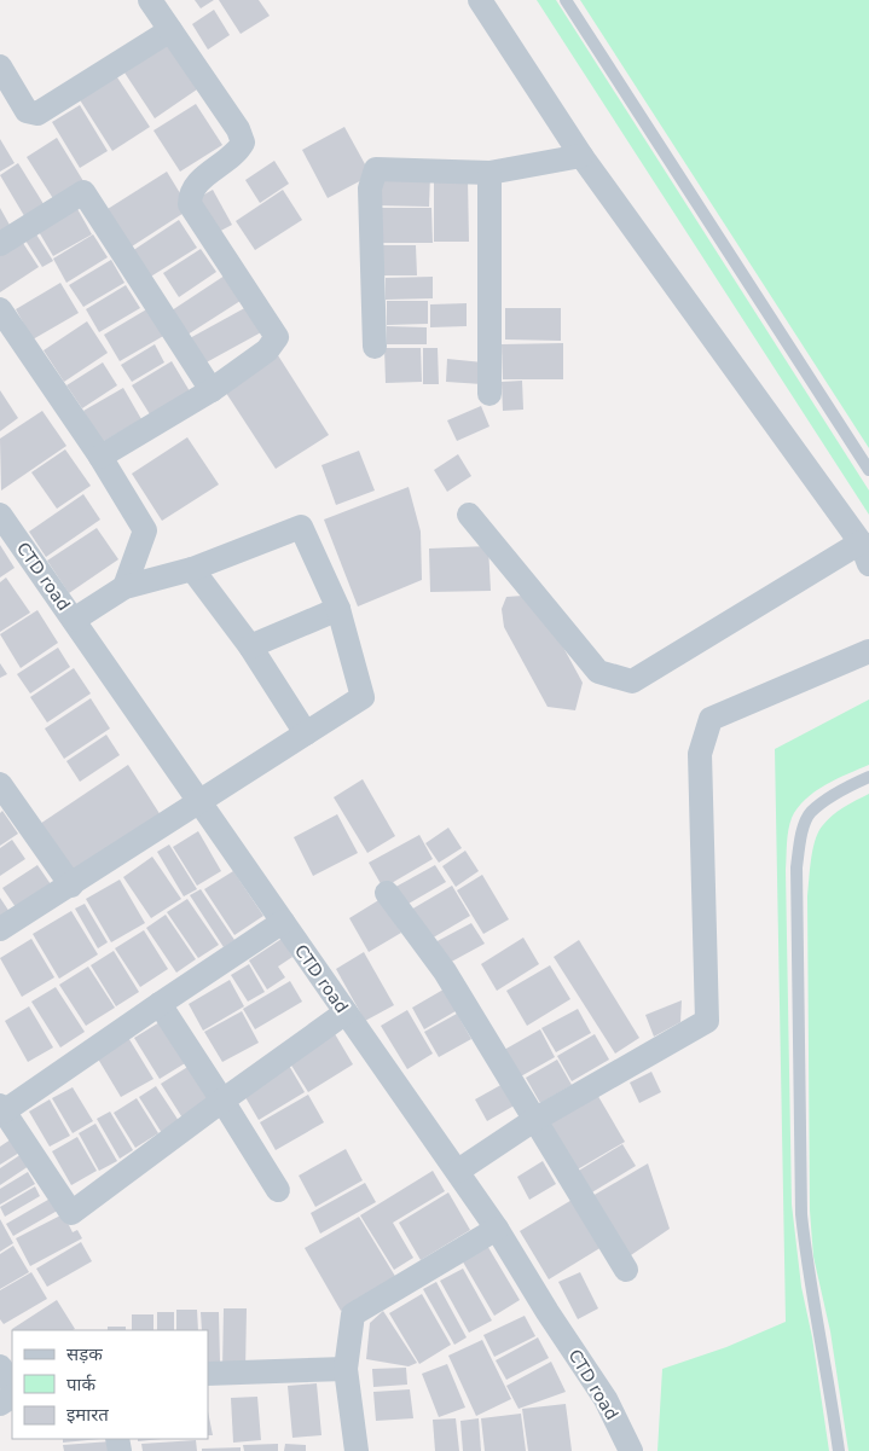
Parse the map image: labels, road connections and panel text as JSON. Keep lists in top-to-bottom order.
{
  "streets": {
    "street": ["CTD road"]
  },
  "legend": ["सड़क", "पार्क", "इमारत"]
}
